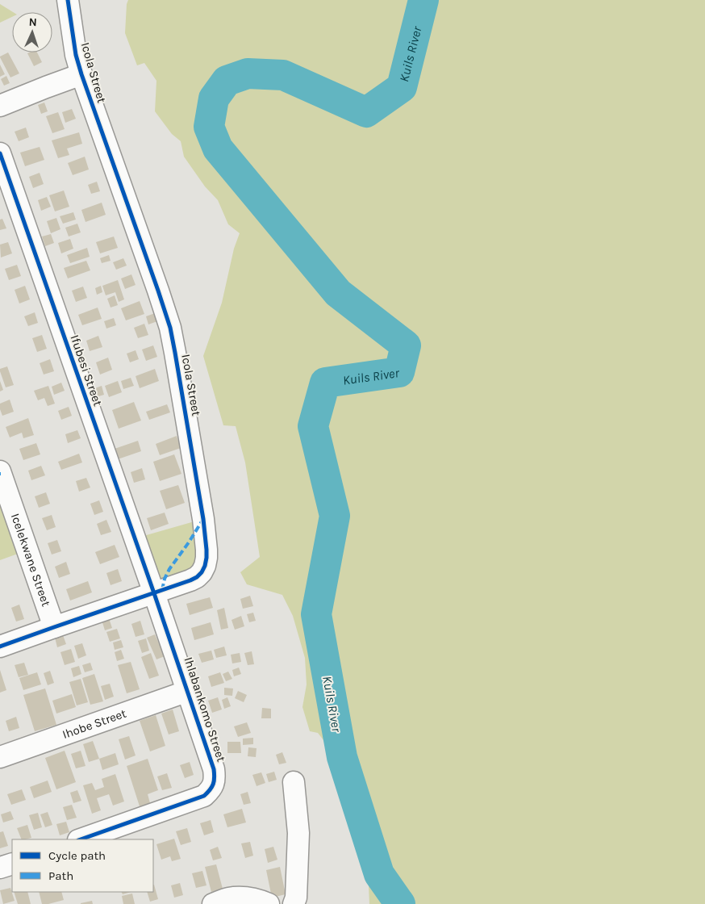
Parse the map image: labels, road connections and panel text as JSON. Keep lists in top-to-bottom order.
{
  "streets": {
    "street": [
      "Icola Street",
      "Ifubesi Street",
      "Icelekwane Street",
      "Ihlabankomo Street",
      "Ihobe Street"
    ]
  },
  "crossings": [
    ["Icola Street", "Ifubesi Street"],
    ["Icola Street", "Icelekwane Street"],
    ["Icola Street", "Ihlabankomo Street"],
    ["Ifubesi Street", "Ihlabankomo Street"],
    ["Ihlabankomo Street", "Ihobe Street"]
  ],
  "water": ["Kuils River"],
  "legend": ["Cycle path", "Path"],
  "north": "top"
}
